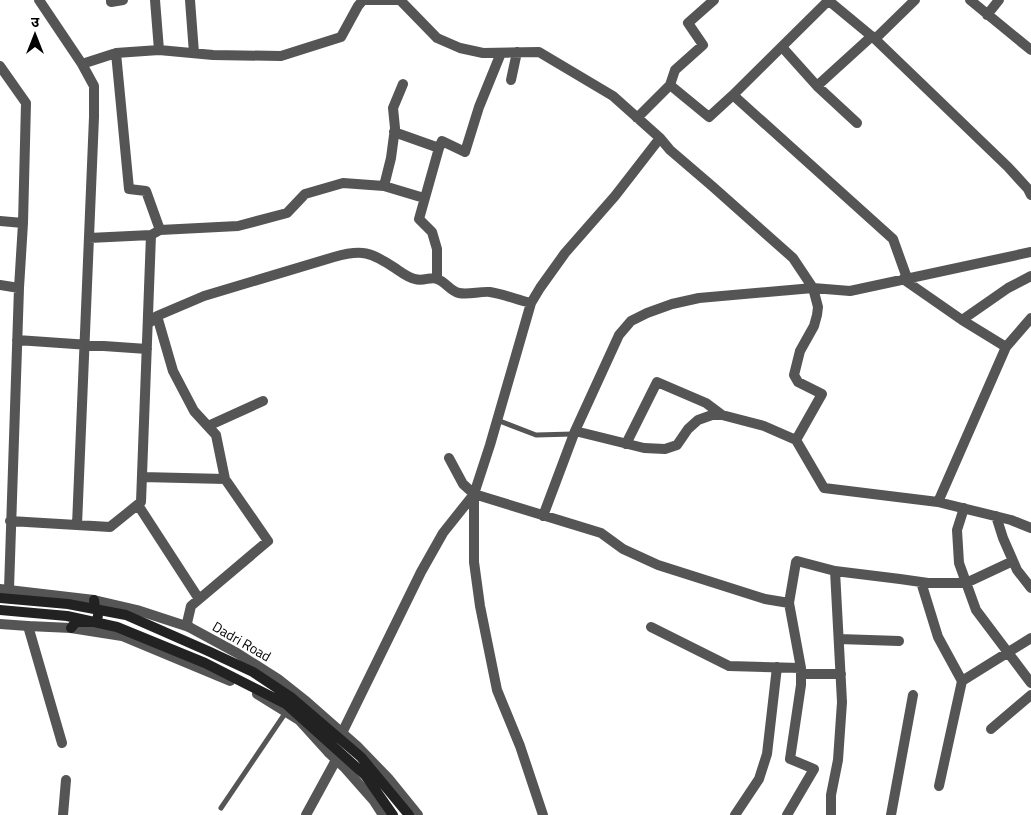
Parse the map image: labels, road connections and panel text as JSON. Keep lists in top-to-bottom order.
{
  "streets": {
    "street": ["Dadri Road"]
  },
  "north": "top"
}
